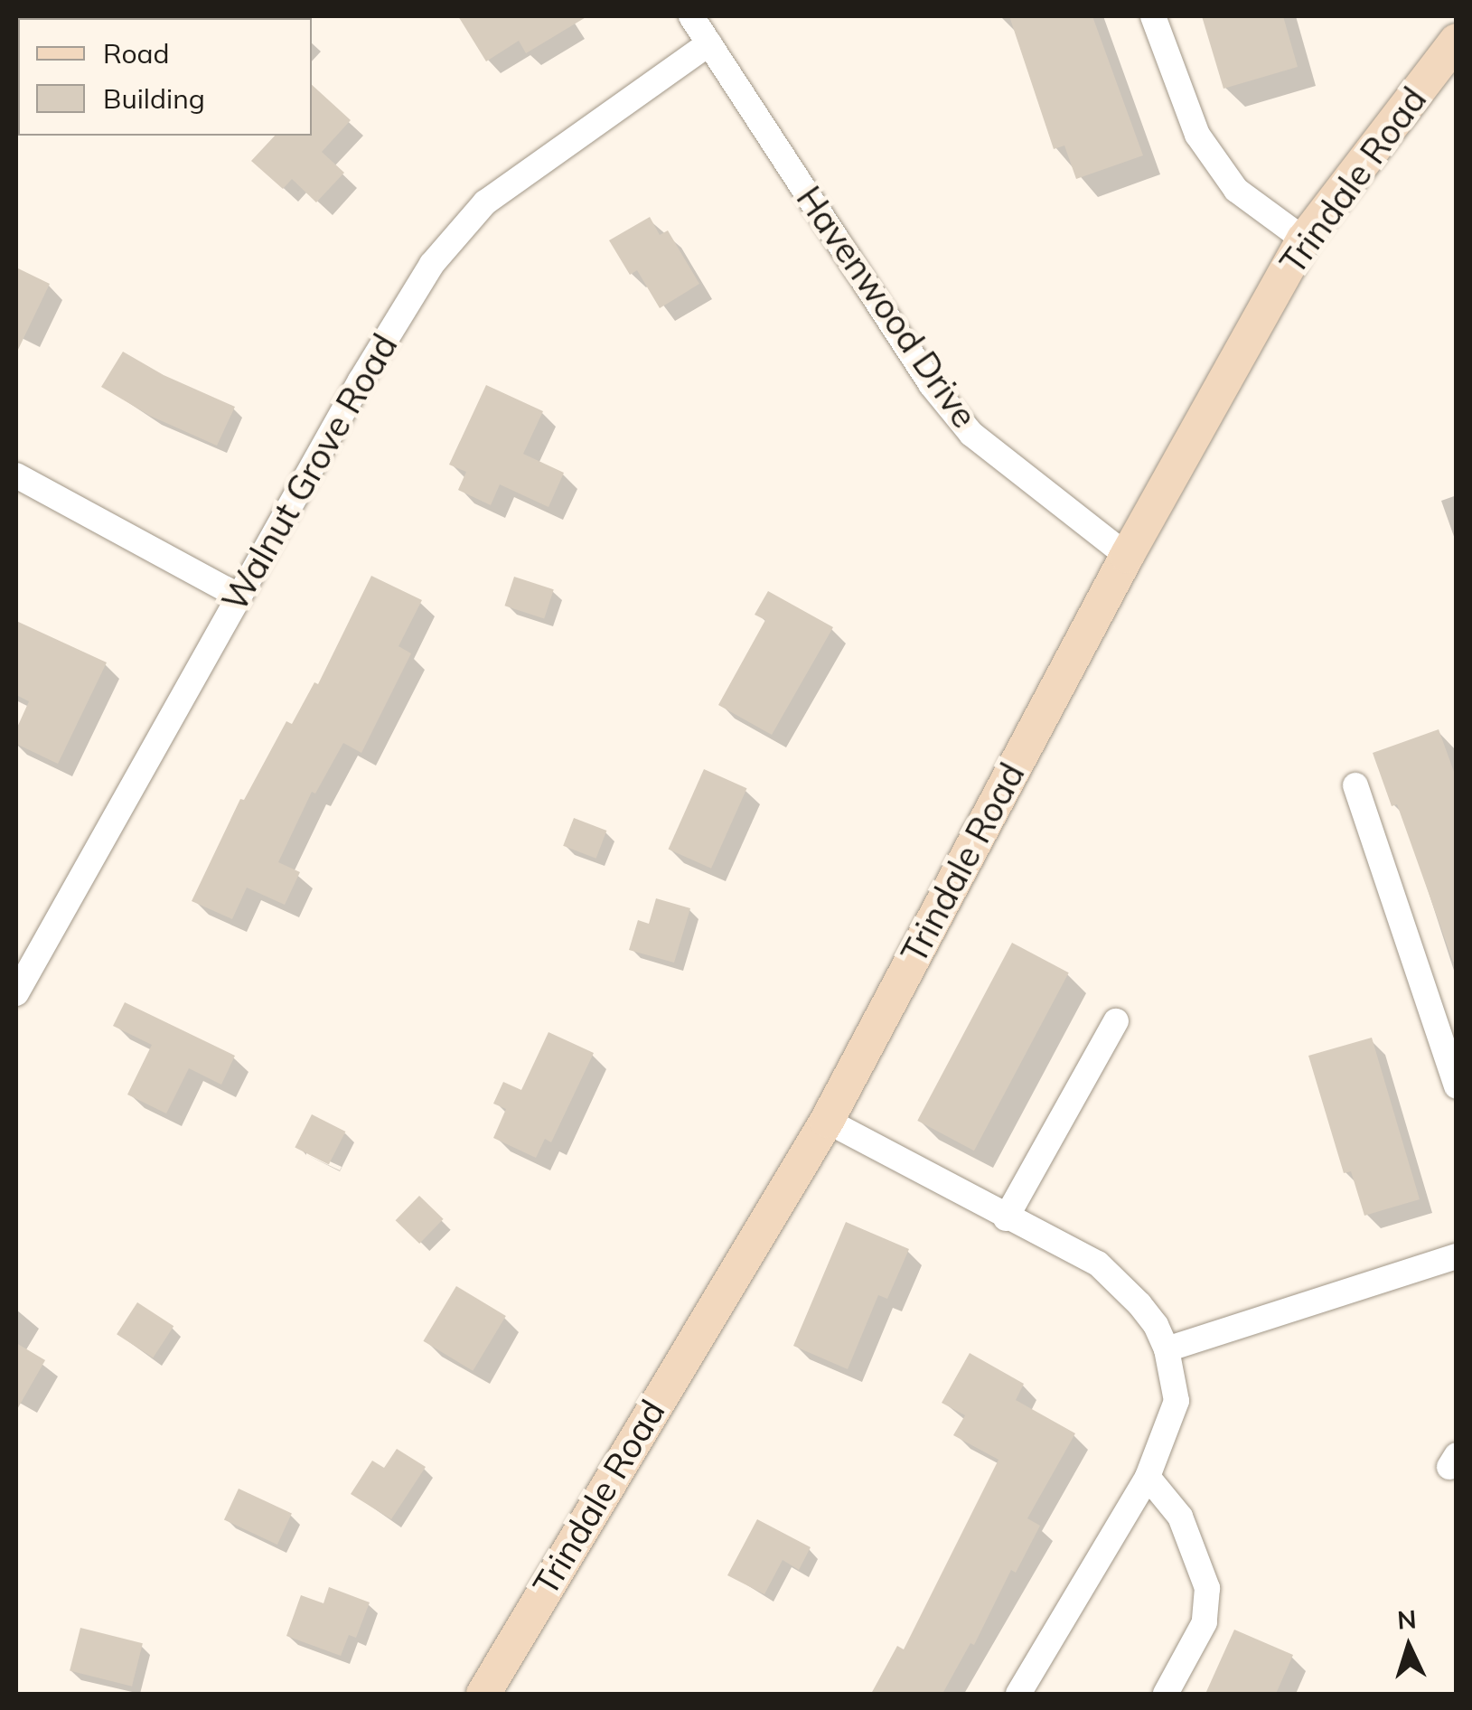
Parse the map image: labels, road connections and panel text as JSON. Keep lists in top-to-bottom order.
{
  "streets": {
    "main road": ["Trindale Road"],
    "street": ["Havenwood Drive", "Walnut Grove Road"]
  },
  "crossings": [
    ["Trindale Road", "Havenwood Drive"],
    ["Havenwood Drive", "Walnut Grove Road"]
  ],
  "legend": ["Road", "Building"],
  "north": "top"
}
